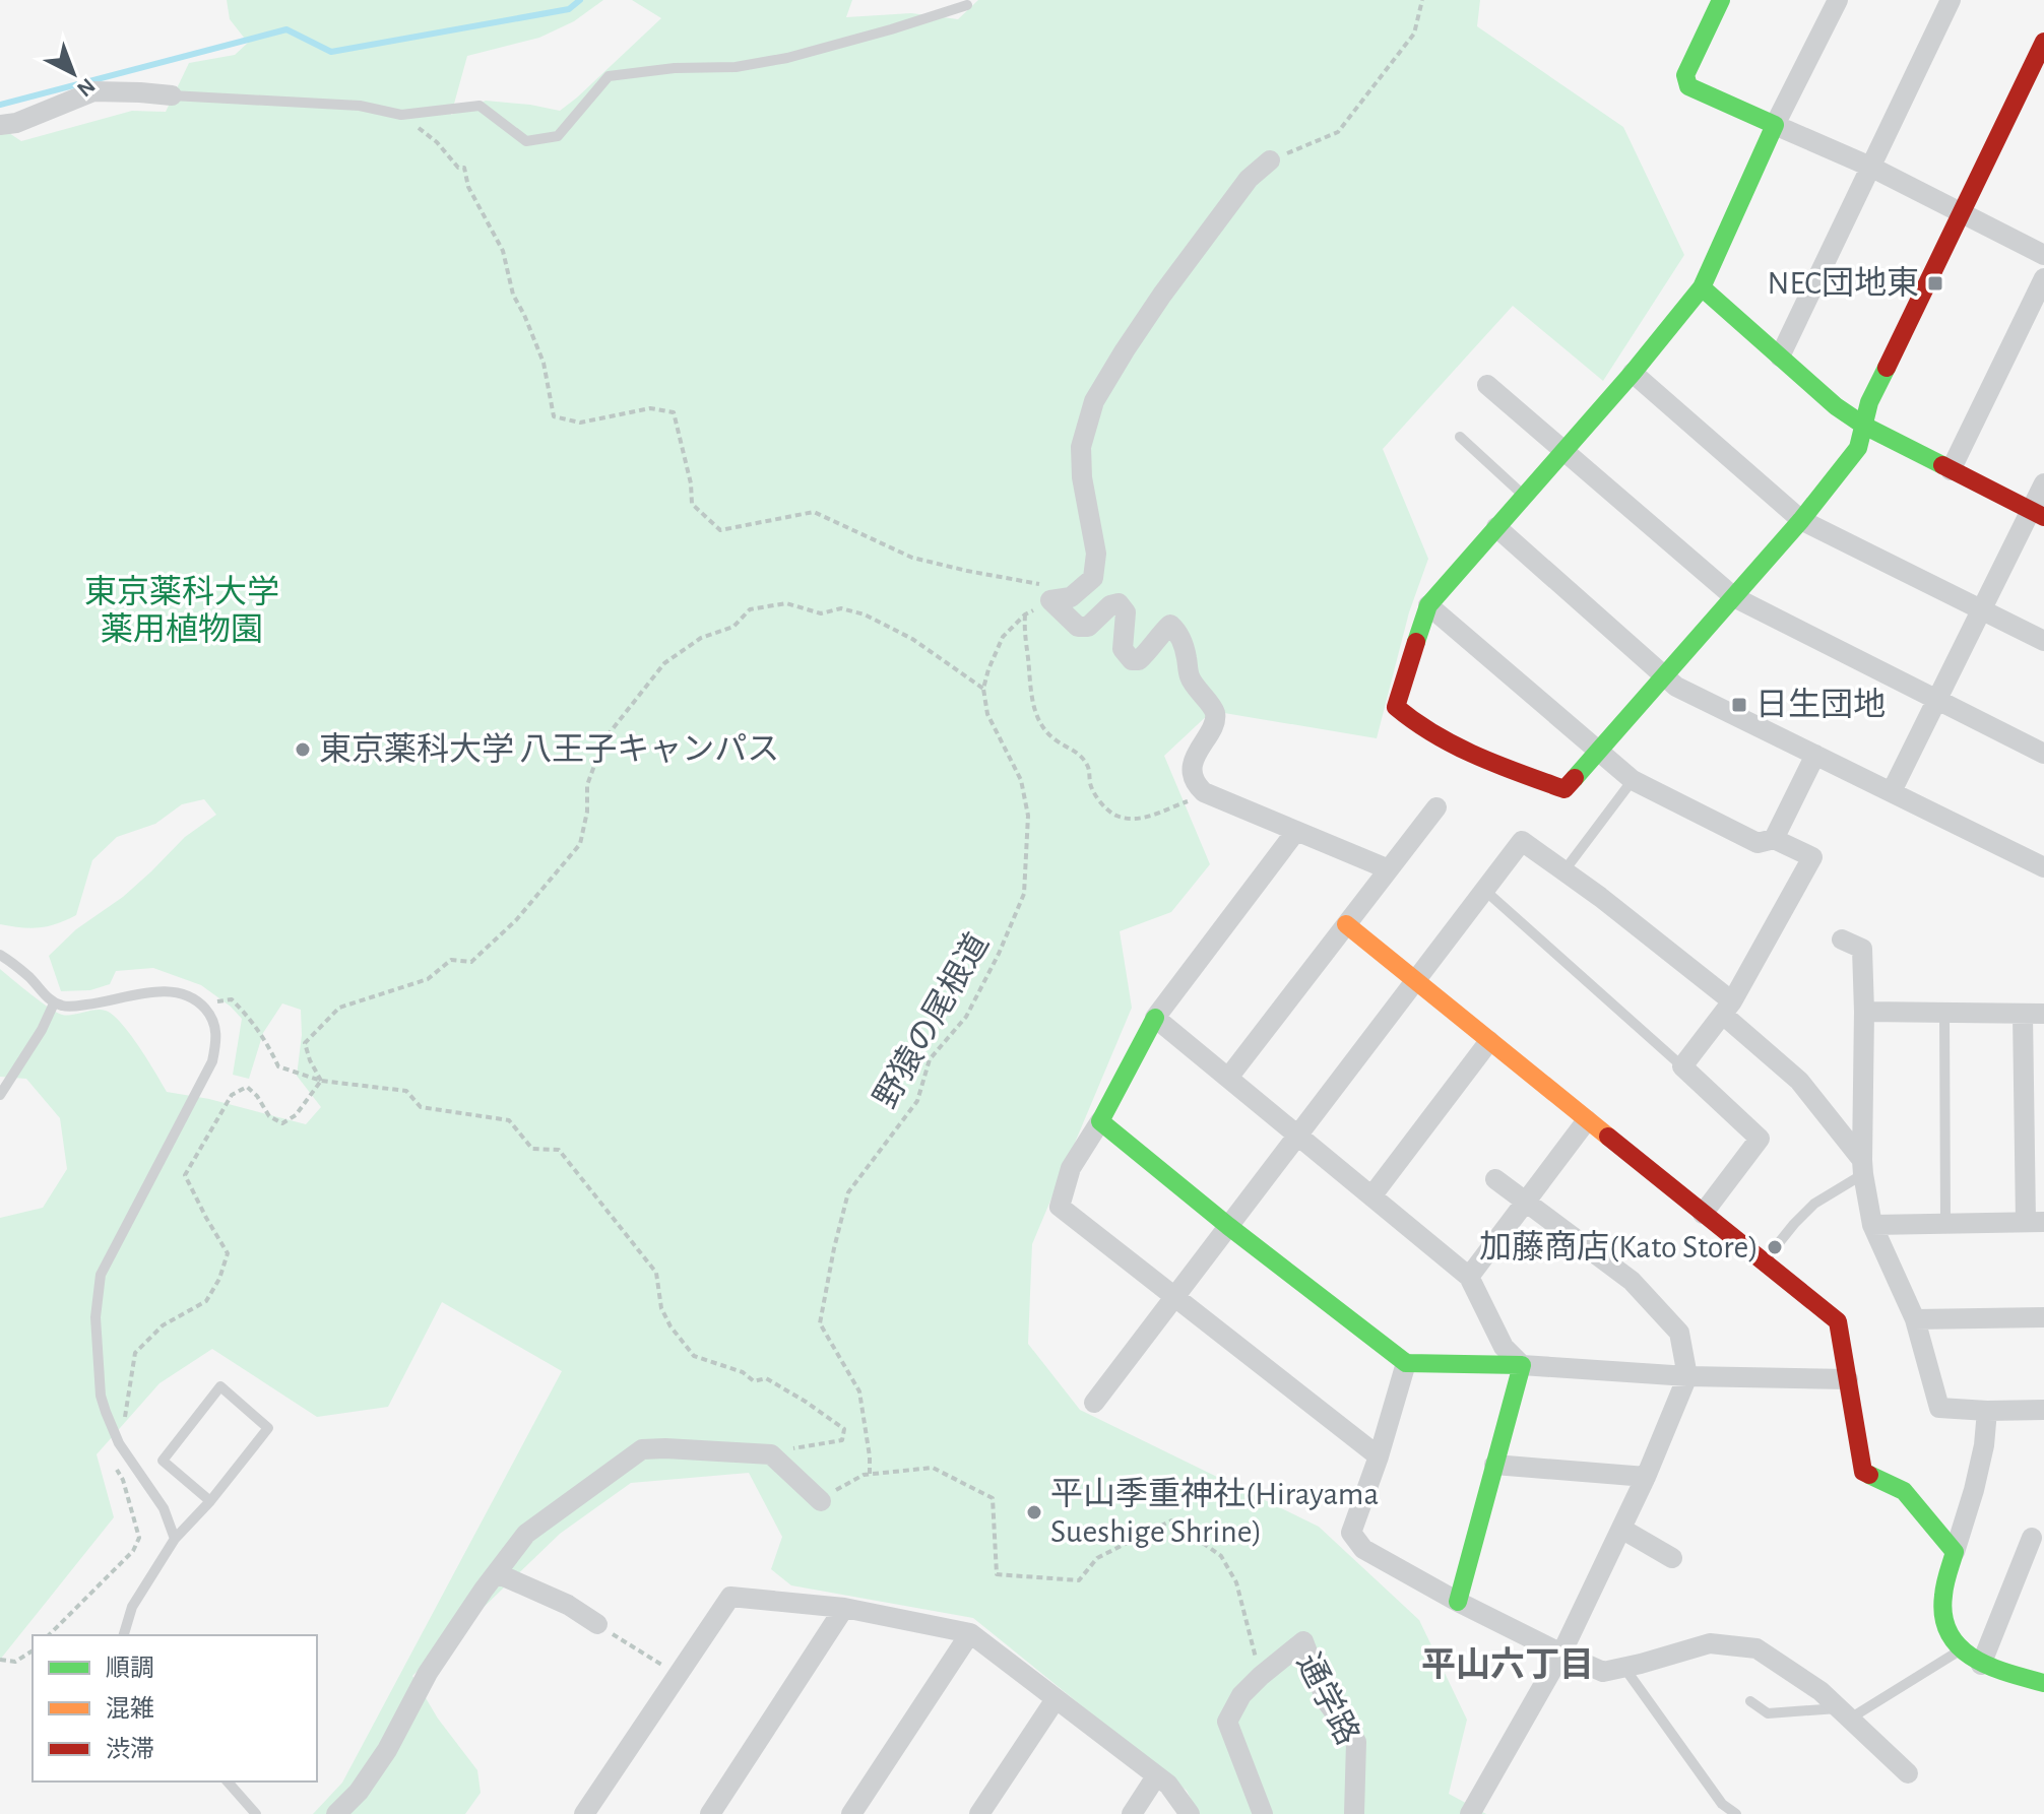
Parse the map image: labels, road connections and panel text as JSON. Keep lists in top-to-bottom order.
{
  "streets": {
    "street": ["通学路"],
    "path": ["野猿の尾根道"]
  },
  "districts": ["平山六丁目"],
  "parks": ["東京薬科大学 薬用植物園"],
  "places": {
    "transit": ["NEC団地東", "日生団地"],
    "other": ["東京薬科大学 八王子キャンパス", "加藤商店(Kato Store)", "平山季重神社(Hirayama Sueshige Shrine)"]
  },
  "legend": ["順調", "混雑", "渋滞"],
  "north": "bottom right"
}
